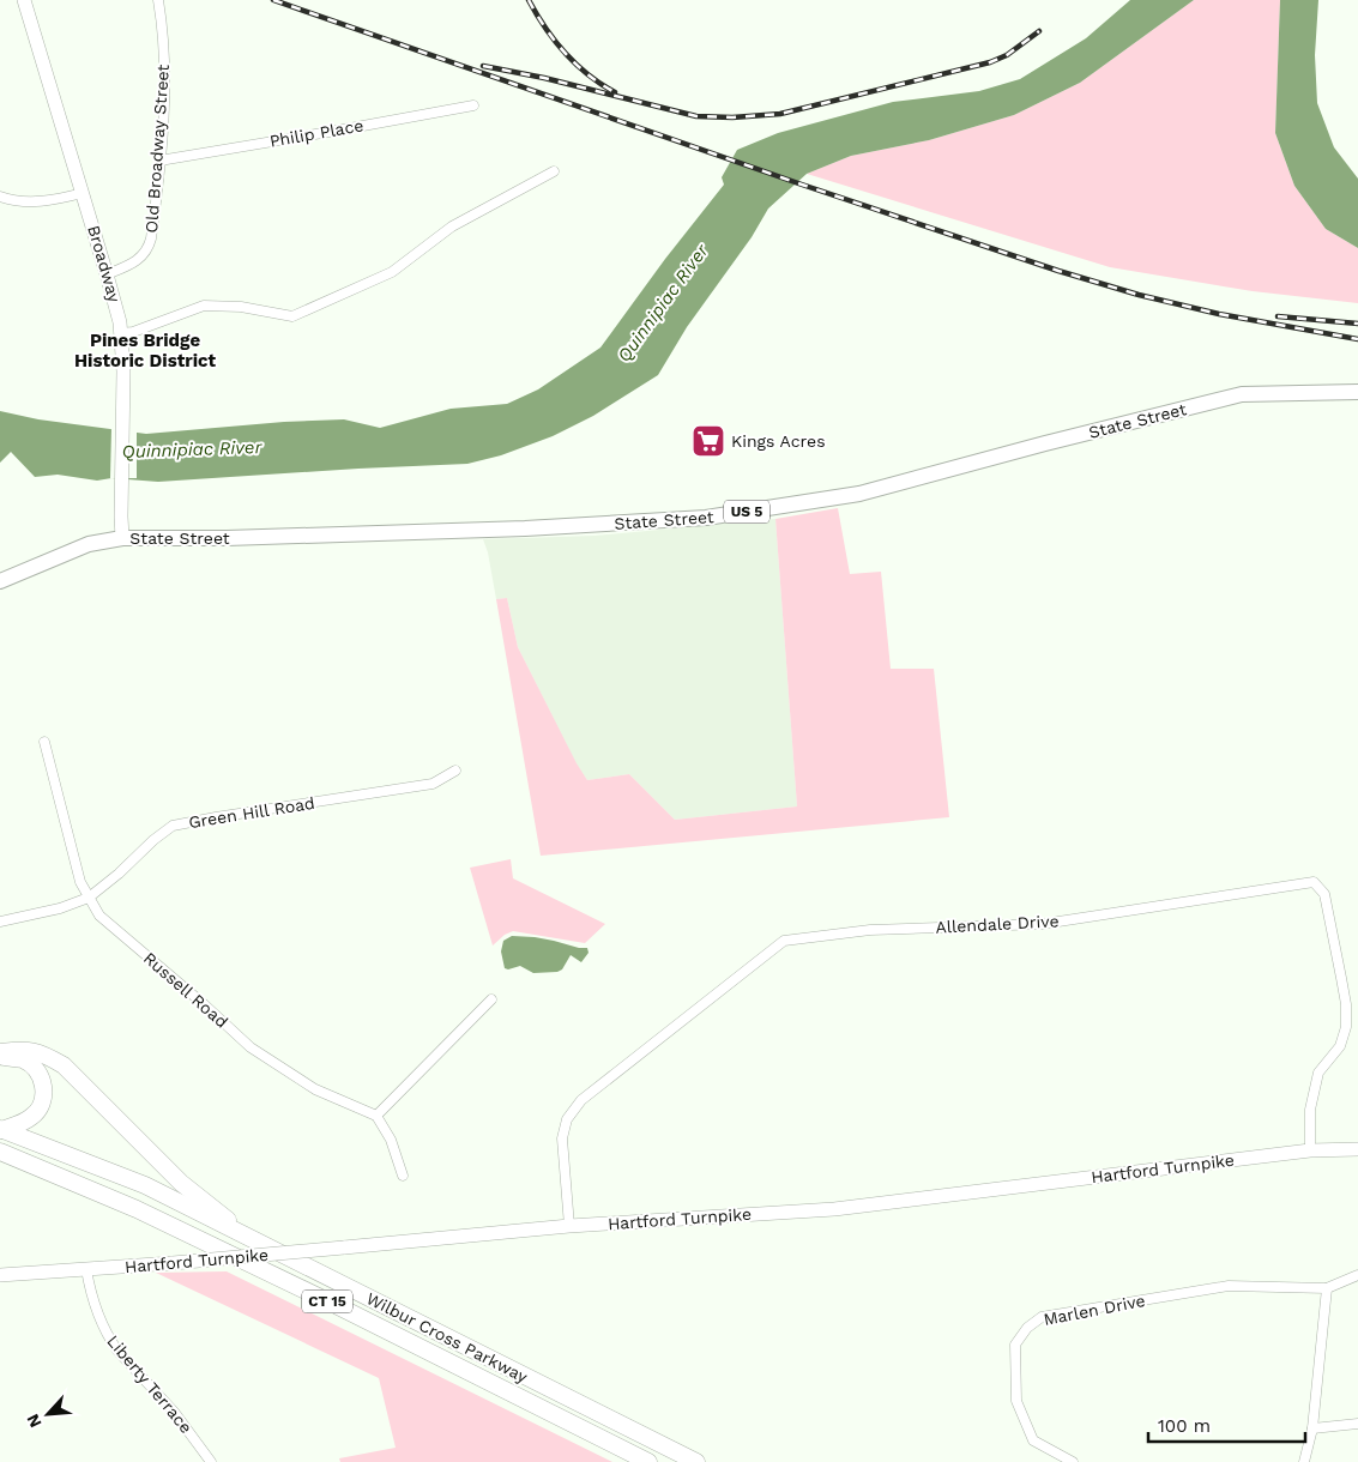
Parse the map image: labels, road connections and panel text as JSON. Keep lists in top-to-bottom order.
{
  "streets": {
    "highway": ["CT 15", "Wilbur Cross Parkway"],
    "main road": [
      "Broadway",
      "State Street",
      "US 5",
      "Hartford Turnpike"
    ],
    "street": [
      "Philip Place",
      "Old Broadway Street",
      "Green Hill Road",
      "Allendale Drive",
      "Russell Road",
      "Marlen Drive",
      "Liberty Terrace"
    ]
  },
  "crossings": [
    ["Philip Place", "Old Broadway Street"],
    ["Old Broadway Street", "Broadway"],
    ["Broadway", "State Street"],
    ["Green Hill Road", "Russell Road"],
    ["Allendale Drive", "Hartford Turnpike"],
    ["Hartford Turnpike", "Liberty Terrace"]
  ],
  "districts": ["Pines Bridge Historic District"],
  "water": ["Quinnipiac River"],
  "places": {
    "supermarket": ["Kings Acres"]
  },
  "scale_bar": "100 m",
  "north": "bottom left"
}
